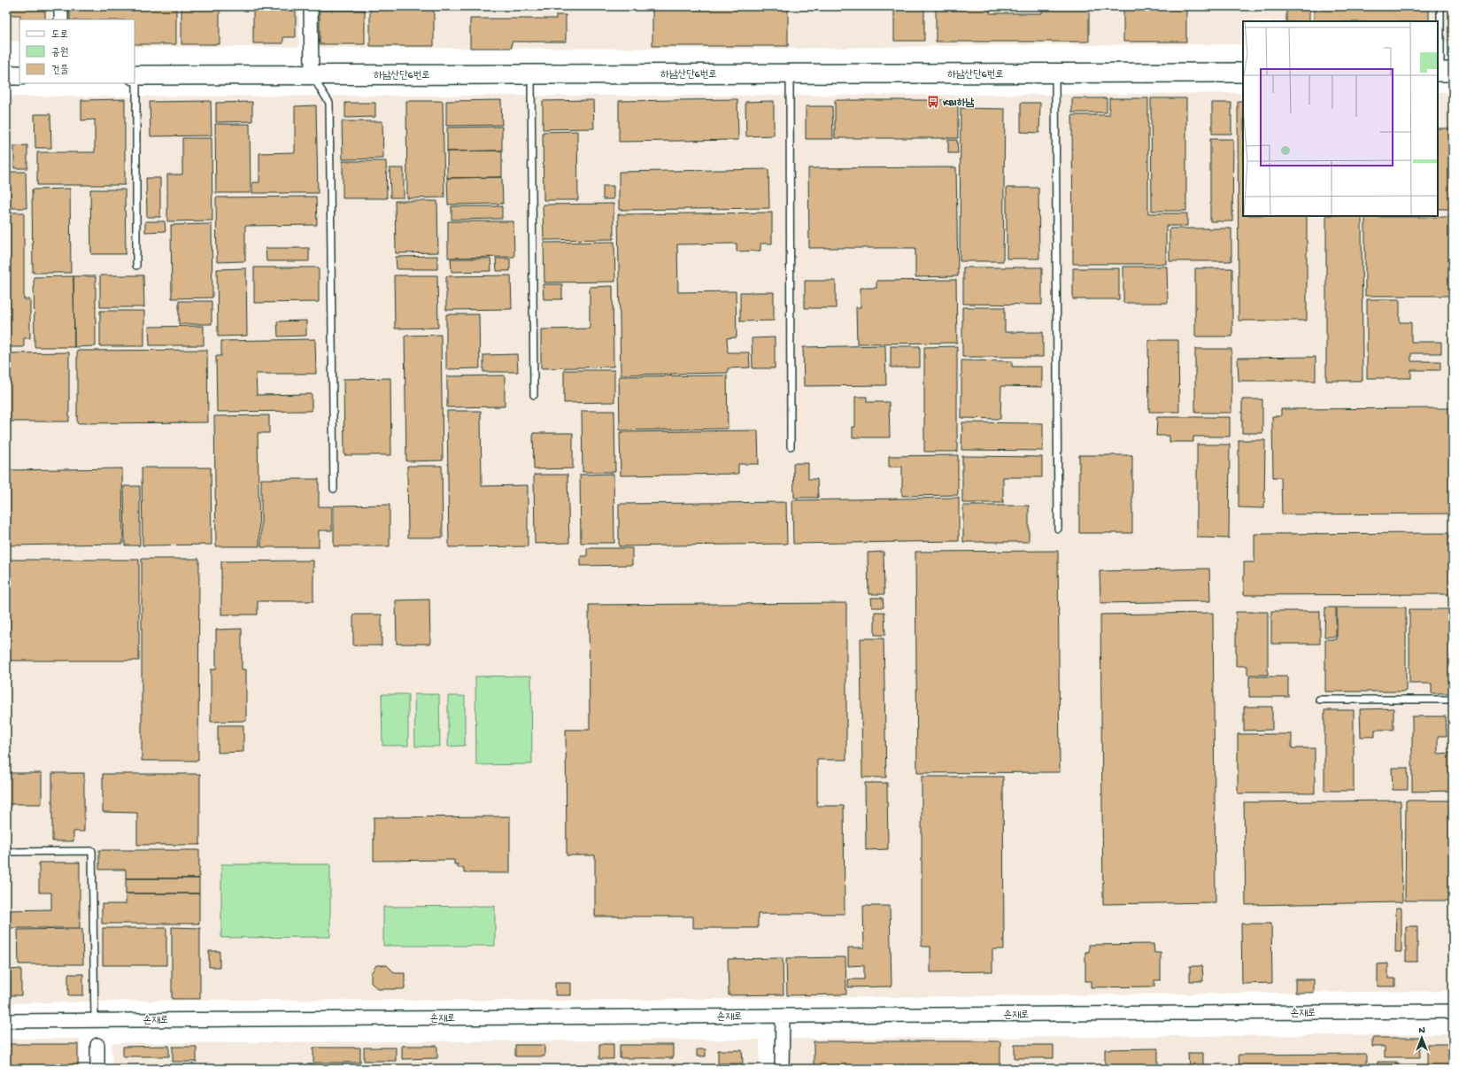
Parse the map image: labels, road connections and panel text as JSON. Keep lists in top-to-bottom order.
{
  "streets": {
    "street": ["하남산단6번로", "손재로"]
  },
  "places": {
    "bus stop": ["KBI하남"]
  },
  "legend": ["도로", "공원", "건물"],
  "north": "top"
}
